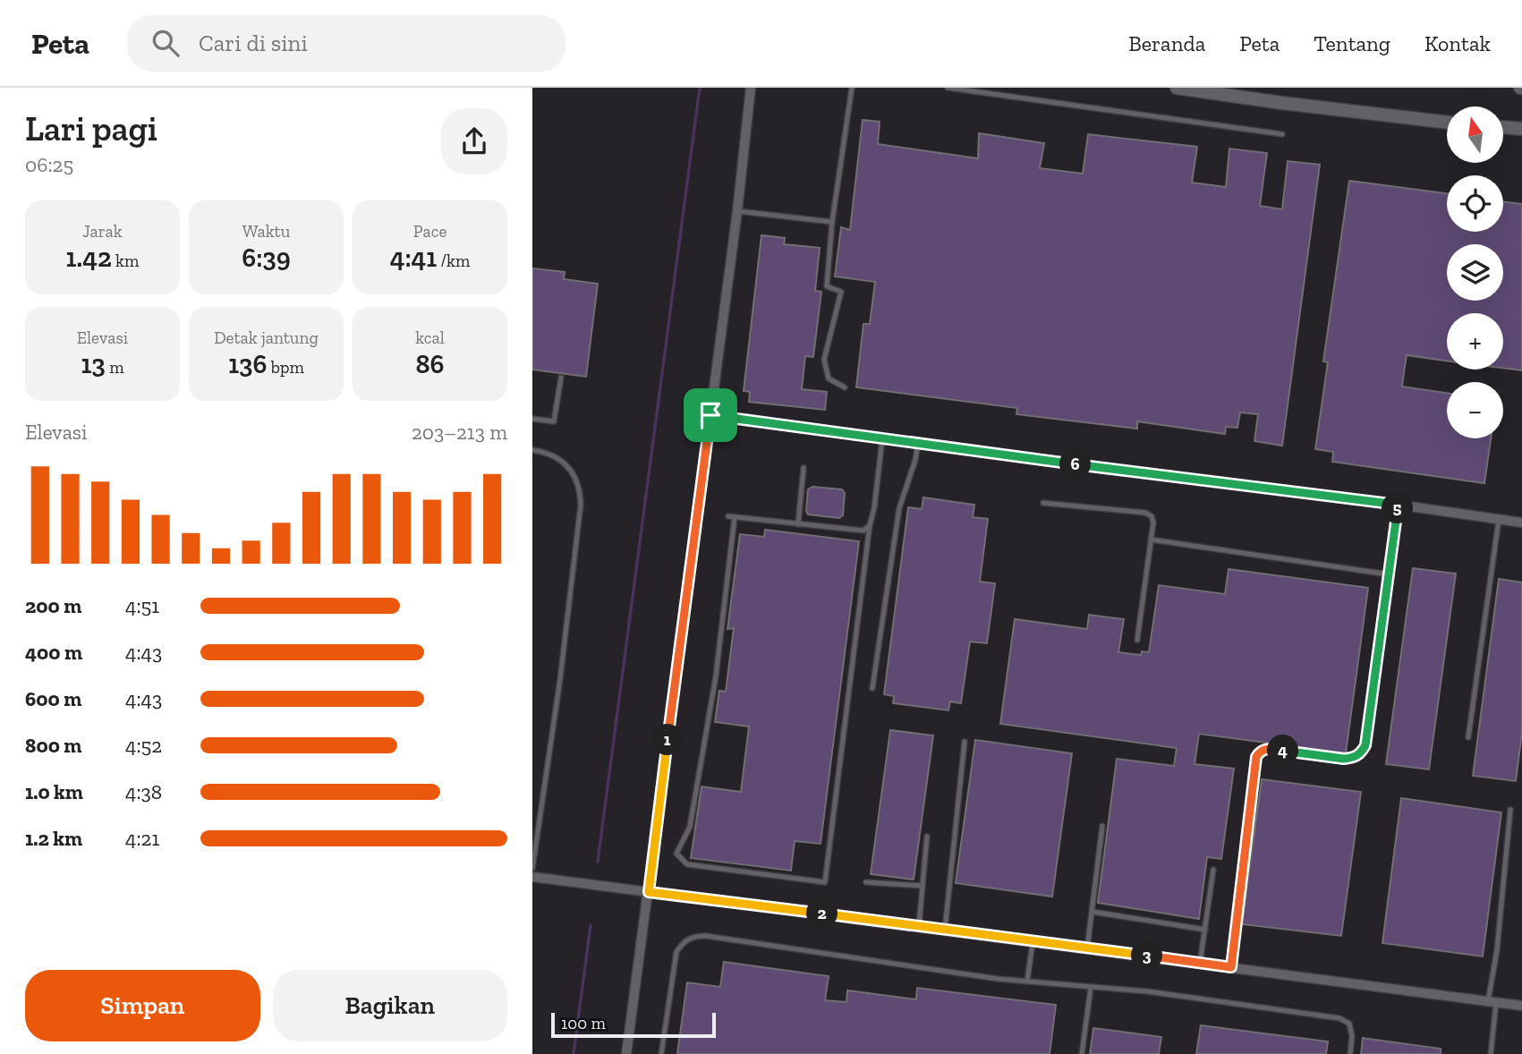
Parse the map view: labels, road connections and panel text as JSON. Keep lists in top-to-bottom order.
{
  "scale_bar": "100 m",
  "north": "top",
  "page": {
    "header": "Peta",
    "search": "Cari di sini",
    "nav": [
      "Beranda",
      "Peta",
      "Tentang",
      "Kontak"
    ],
    "heading": ["Lari pagi", "06:25"],
    "map_buttons": ["+", "−"],
    "stats": [
      ["Jarak", "1.42 km"],
      ["Waktu", "6:39"],
      ["Pace", "4:41 /km"],
      ["Elevasi", "13 m"],
      ["Detak jantung", "136 bpm"],
      ["kcal", "86"]
    ],
    "chart": ["Elevasi", "203–213 m"],
    "pins": [
      "6",
      "5",
      "1",
      "4",
      "2",
      "3"
    ],
    "list": [
      {
        "name": "200 m",
        "note": "4:51"
      },
      {
        "name": "400 m",
        "note": "4:43"
      },
      {
        "name": "600 m",
        "note": "4:43"
      },
      {
        "name": "800 m",
        "note": "4:52"
      },
      {
        "name": "1.0 km",
        "note": "4:38"
      },
      {
        "name": "1.2 km",
        "note": "4:21"
      }
    ],
    "buttons": ["Simpan", "Bagikan"],
    "scale": "100 m"
  }
}
